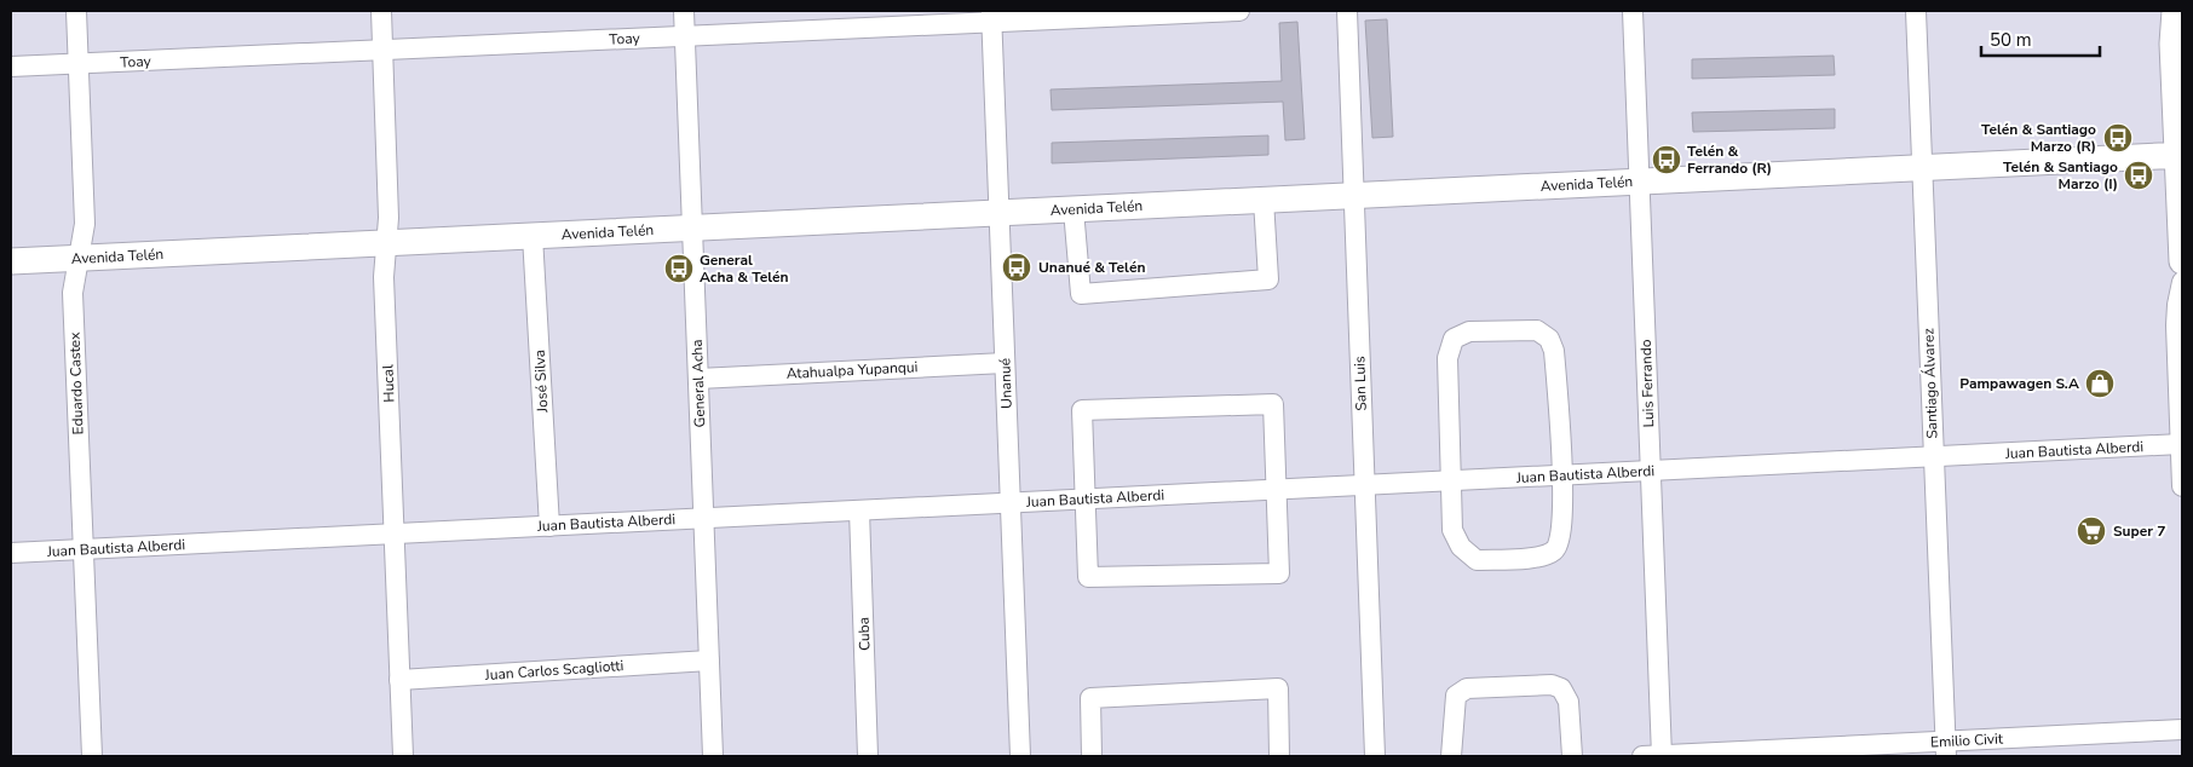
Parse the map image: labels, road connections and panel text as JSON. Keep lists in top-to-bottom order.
{
  "streets": {
    "main road": ["Avenida Telén"],
    "street": [
      "Toay",
      "Atahualpa Yupanqui",
      "José Silva",
      "Eduardo Castex",
      "Hucal",
      "General Acha",
      "Unanué",
      "San Luis",
      "Luis Ferrando",
      "Santiago Álvarez",
      "Juan Bautista Alberdi",
      "Cuba",
      "Juan Carlos Scagliotti",
      "Emilio Civit"
    ]
  },
  "crossings": [
    ["Toay", "Eduardo Castex"],
    ["Toay", "Hucal"],
    ["Toay", "General Acha"],
    ["Toay", "Unanué"],
    ["Avenida Telén", "José Silva"],
    ["Avenida Telén", "Eduardo Castex"],
    ["Avenida Telén", "Hucal"],
    ["Avenida Telén", "General Acha"],
    ["Avenida Telén", "Unanué"],
    ["Avenida Telén", "San Luis"],
    ["Avenida Telén", "Luis Ferrando"],
    ["Avenida Telén", "Santiago Álvarez"],
    ["Atahualpa Yupanqui", "General Acha"],
    ["Atahualpa Yupanqui", "Unanué"],
    ["José Silva", "Juan Bautista Alberdi"],
    ["Eduardo Castex", "Juan Bautista Alberdi"],
    ["Hucal", "Juan Bautista Alberdi"],
    ["Hucal", "Juan Carlos Scagliotti"],
    ["General Acha", "Juan Bautista Alberdi"],
    ["General Acha", "Juan Carlos Scagliotti"],
    ["Unanué", "Juan Bautista Alberdi"],
    ["San Luis", "Juan Bautista Alberdi"],
    ["Luis Ferrando", "Juan Bautista Alberdi"],
    ["Luis Ferrando", "Emilio Civit"],
    ["Santiago Álvarez", "Juan Bautista Alberdi"],
    ["Santiago Álvarez", "Emilio Civit"],
    ["Juan Bautista Alberdi", "Cuba"]
  ],
  "places": {
    "bus stop": [
      "Telén & Santiago Marzo (R)",
      "Telén & Ferrando (R)",
      "Telén & Santiago Marzo (I)",
      "Unanué & Telén",
      "General Acha & Telén"
    ],
    "shop": ["Pampawagen S.A"],
    "supermarket": ["Super 7"]
  },
  "scale_bar": "50 m"
}
